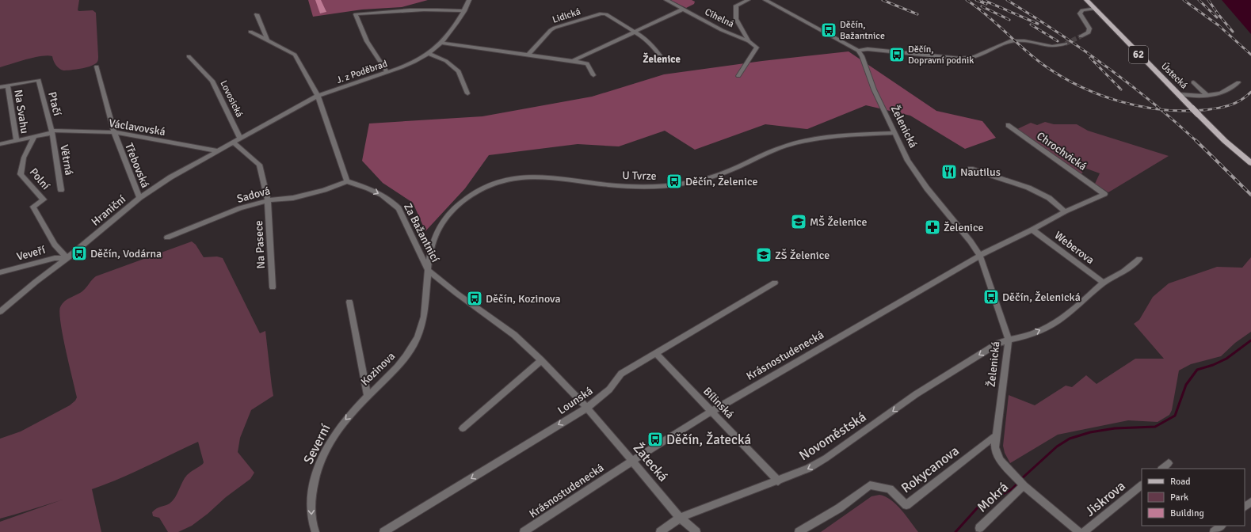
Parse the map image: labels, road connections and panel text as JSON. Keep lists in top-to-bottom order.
{
  "streets": {
    "main road": ["62", "Ústecká"],
    "street": [
      "Lidická",
      "Cihelná",
      "J. z Poděbrad",
      "Lovosická",
      "Ptačí",
      "Na Svahu",
      "Želenická",
      "Václavovská",
      "Chrochvická",
      "Větrná",
      "Třebovská",
      "U Tvrze",
      "Polní",
      "Sadová",
      "Hraniční",
      "Za Bažantnicí",
      "Na Pasece",
      "Weberova",
      "Veveří",
      "Krásnostudenecká",
      "Kozinova",
      "Lounská",
      "Bílinská",
      "Novoměstská",
      "Severní",
      "Žatecká",
      "Rokycanova",
      "Mokrá",
      "Jiskrova"
    ]
  },
  "crossings": [
    ["J. z Poděbrad", "Lovosická"],
    ["J. z Poděbrad", "Hraniční"],
    ["Lovosická", "Hraniční"],
    ["Ptačí", "Na Svahu"],
    ["Ptačí", "Václavovská"],
    ["Ptačí", "Větrná"],
    ["Na Svahu", "Václavovská"],
    ["Želenická", "U Tvrze"],
    ["Želenická", "Krásnostudenecká"],
    ["Želenická", "Novoměstská"],
    ["Želenická", "Rokycanova"],
    ["Želenická", "Mokrá"],
    ["Václavovská", "Větrná"],
    ["Václavovská", "Třebovská"],
    ["Václavovská", "Polní"],
    ["Václavovská", "Hraniční"],
    ["Chrochvická", "Krásnostudenecká"],
    ["Třebovská", "Hraniční"],
    ["U Tvrze", "Za Bažantnicí"],
    ["U Tvrze", "Kozinova"],
    ["Polní", "Hraniční"],
    ["Polní", "Veveří"],
    ["Sadová", "Za Bažantnicí"],
    ["Sadová", "Na Pasece"],
    ["Hraniční", "Veveří"],
    ["Za Bažantnicí", "Kozinova"],
    ["Za Bažantnicí", "Lounská"],
    ["Za Bažantnicí", "Žatecká"],
    ["Weberova", "Krásnostudenecká"],
    ["Krásnostudenecká", "Bílinská"],
    ["Krásnostudenecká", "Žatecká"],
    ["Kozinova", "Severní"],
    ["Lounská", "Bílinská"],
    ["Lounská", "Žatecká"],
    ["Bílinská", "Novoměstská"],
    ["Novoměstská", "Žatecká"]
  ],
  "one_way": [
    "Za Bažantnicí",
    "Lounská",
    "Novoměstská",
    "Severní"
  ],
  "districts": ["Želenice"],
  "places": {
    "bus stop": [
      "Děčín, Bažantnice",
      "Děčín, Dopravní podnik",
      "Děčín, Želenice",
      "Děčín, Vodárna",
      "Děčín, Želenická",
      "Děčín, Kozinova",
      "Děčín, Žatecká"
    ],
    "restaurant": ["Nautilus"],
    "school or university": ["MŠ Želenice", "ZŠ Želenice"],
    "pharmacy": ["Želenice"]
  },
  "legend": ["Road", "Park", "Building"]
}
